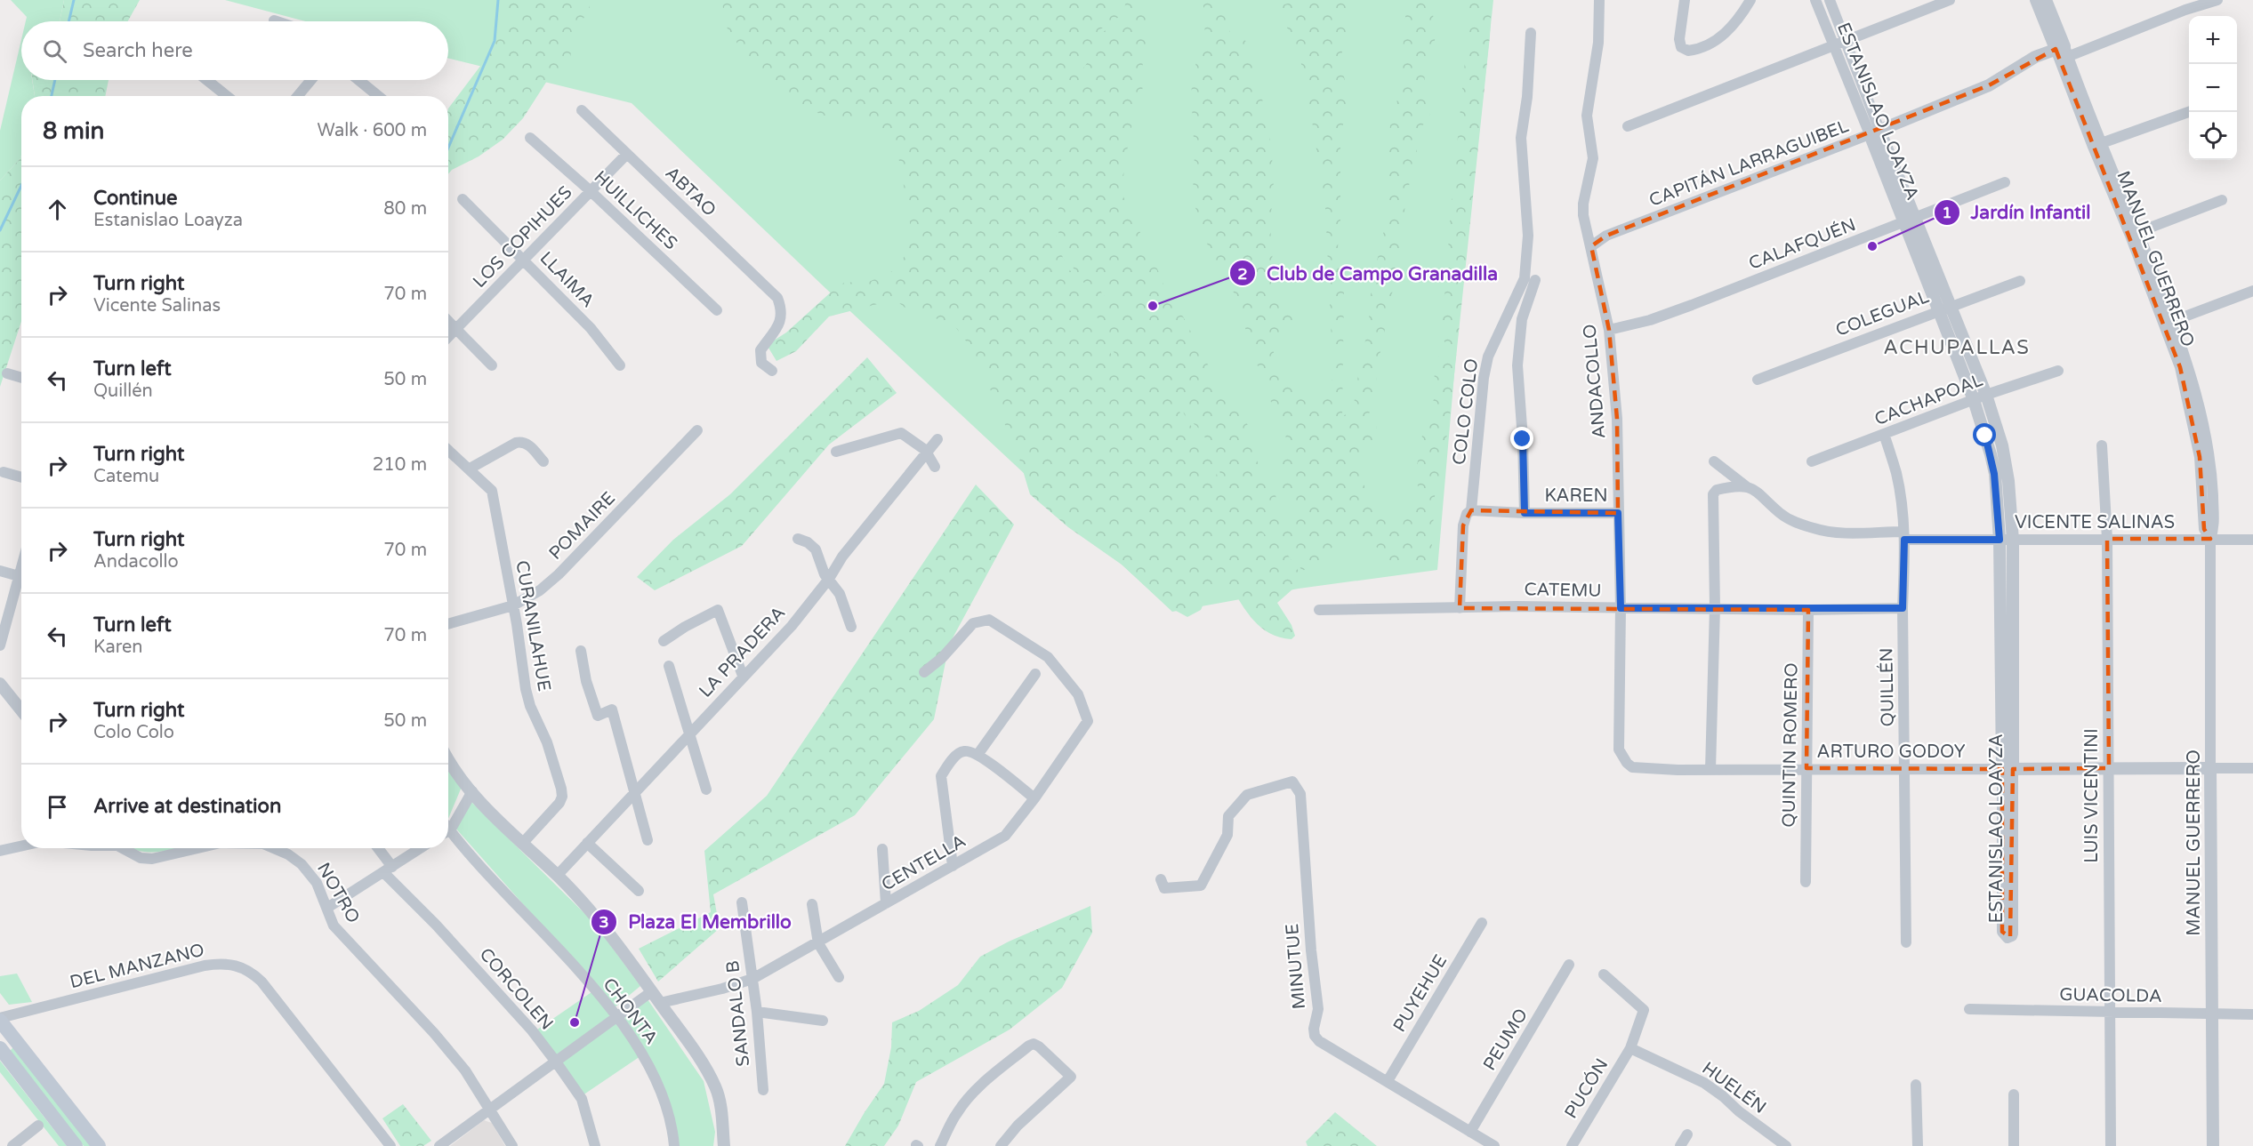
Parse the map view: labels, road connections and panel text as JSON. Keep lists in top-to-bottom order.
{
  "streets": {
    "street": [
      "ESTANISLAO LOAYZA",
      "CAPITÁN LARRAGUIBEL",
      "ABTAO",
      "HUILLICHES",
      "LOS COPIHUES",
      "CALAFQUÉN",
      "MANUEL GUERRERO",
      "LLAIMA",
      "COLEGUAL",
      "ANDACOLLO",
      "CACHAPOAL",
      "COLO COLO",
      "KAREN",
      "VICENTE SALINAS",
      "POMAIRE",
      "CATEMU",
      "CURANILAHUE",
      "LA PRADERA",
      "QUILLÉN",
      "QUINTIN ROMERO",
      "ARTURO GODOY",
      "LUIS VICENTINI",
      "CENTELLA",
      "NOTRO",
      "DEL MANZANO",
      "MINUTUE",
      "CORCOLEN",
      "PUYEHUE",
      "GUACOLDA",
      "CHONTA",
      "SANDALO B",
      "PEUMO",
      "HUELÉN",
      "PUCÓN"
    ]
  },
  "crossings": [
    ["ESTANISLAO LOAYZA", "CAPITÁN LARRAGUIBEL"],
    ["ESTANISLAO LOAYZA", "CALAFQUÉN"],
    ["ESTANISLAO LOAYZA", "COLEGUAL"],
    ["ESTANISLAO LOAYZA", "CACHAPOAL"],
    ["ESTANISLAO LOAYZA", "VICENTE SALINAS"],
    ["ESTANISLAO LOAYZA", "ARTURO GODOY"],
    ["CAPITÁN LARRAGUIBEL", "MANUEL GUERRERO"],
    ["CAPITÁN LARRAGUIBEL", "ANDACOLLO"],
    ["ABTAO", "LOS COPIHUES"],
    ["HUILLICHES", "LOS COPIHUES"],
    ["LOS COPIHUES", "LLAIMA"],
    ["CALAFQUÉN", "ANDACOLLO"],
    ["MANUEL GUERRERO", "VICENTE SALINAS"],
    ["MANUEL GUERRERO", "ARTURO GODOY"],
    ["MANUEL GUERRERO", "GUACOLDA"],
    ["ANDACOLLO", "KAREN"],
    ["ANDACOLLO", "CATEMU"],
    ["ANDACOLLO", "ARTURO GODOY"],
    ["CACHAPOAL", "QUILLÉN"],
    ["COLO COLO", "KAREN"],
    ["COLO COLO", "CATEMU"],
    ["VICENTE SALINAS", "QUILLÉN"],
    ["VICENTE SALINAS", "LUIS VICENTINI"],
    ["POMAIRE", "CURANILAHUE"],
    ["CATEMU", "QUILLÉN"],
    ["CATEMU", "QUINTIN ROMERO"],
    ["QUILLÉN", "ARTURO GODOY"],
    ["QUINTIN ROMERO", "ARTURO GODOY"],
    ["ARTURO GODOY", "LUIS VICENTINI"],
    ["LUIS VICENTINI", "GUACOLDA"],
    ["CENTELLA", "SANDALO B"],
    ["MINUTUE", "PUYEHUE"],
    ["MINUTUE", "PEUMO"],
    ["HUELÉN", "PUCÓN"]
  ],
  "districts": ["ACHUPALLAS"],
  "places": ["Jardín Infantil", "Club de Campo Granadilla", "Plaza El Membrillo"],
  "page": {
    "map_buttons": ["+", "−"],
    "search": "Search here",
    "heading": ["8 min", "Walk · 600 m"],
    "list": [
      ["Continue", "Estanislao Loayza", "80 m"],
      ["Turn right", "Vicente Salinas", "70 m"],
      ["Turn left", "Quillén", "50 m"],
      ["Turn right", "Catemu", "210 m"],
      ["Turn right", "Andacollo", "70 m"],
      ["Turn left", "Karen", "70 m"],
      ["Turn right", "Colo Colo", "50 m"],
      "Arrive at destination"
    ]
  }
}
